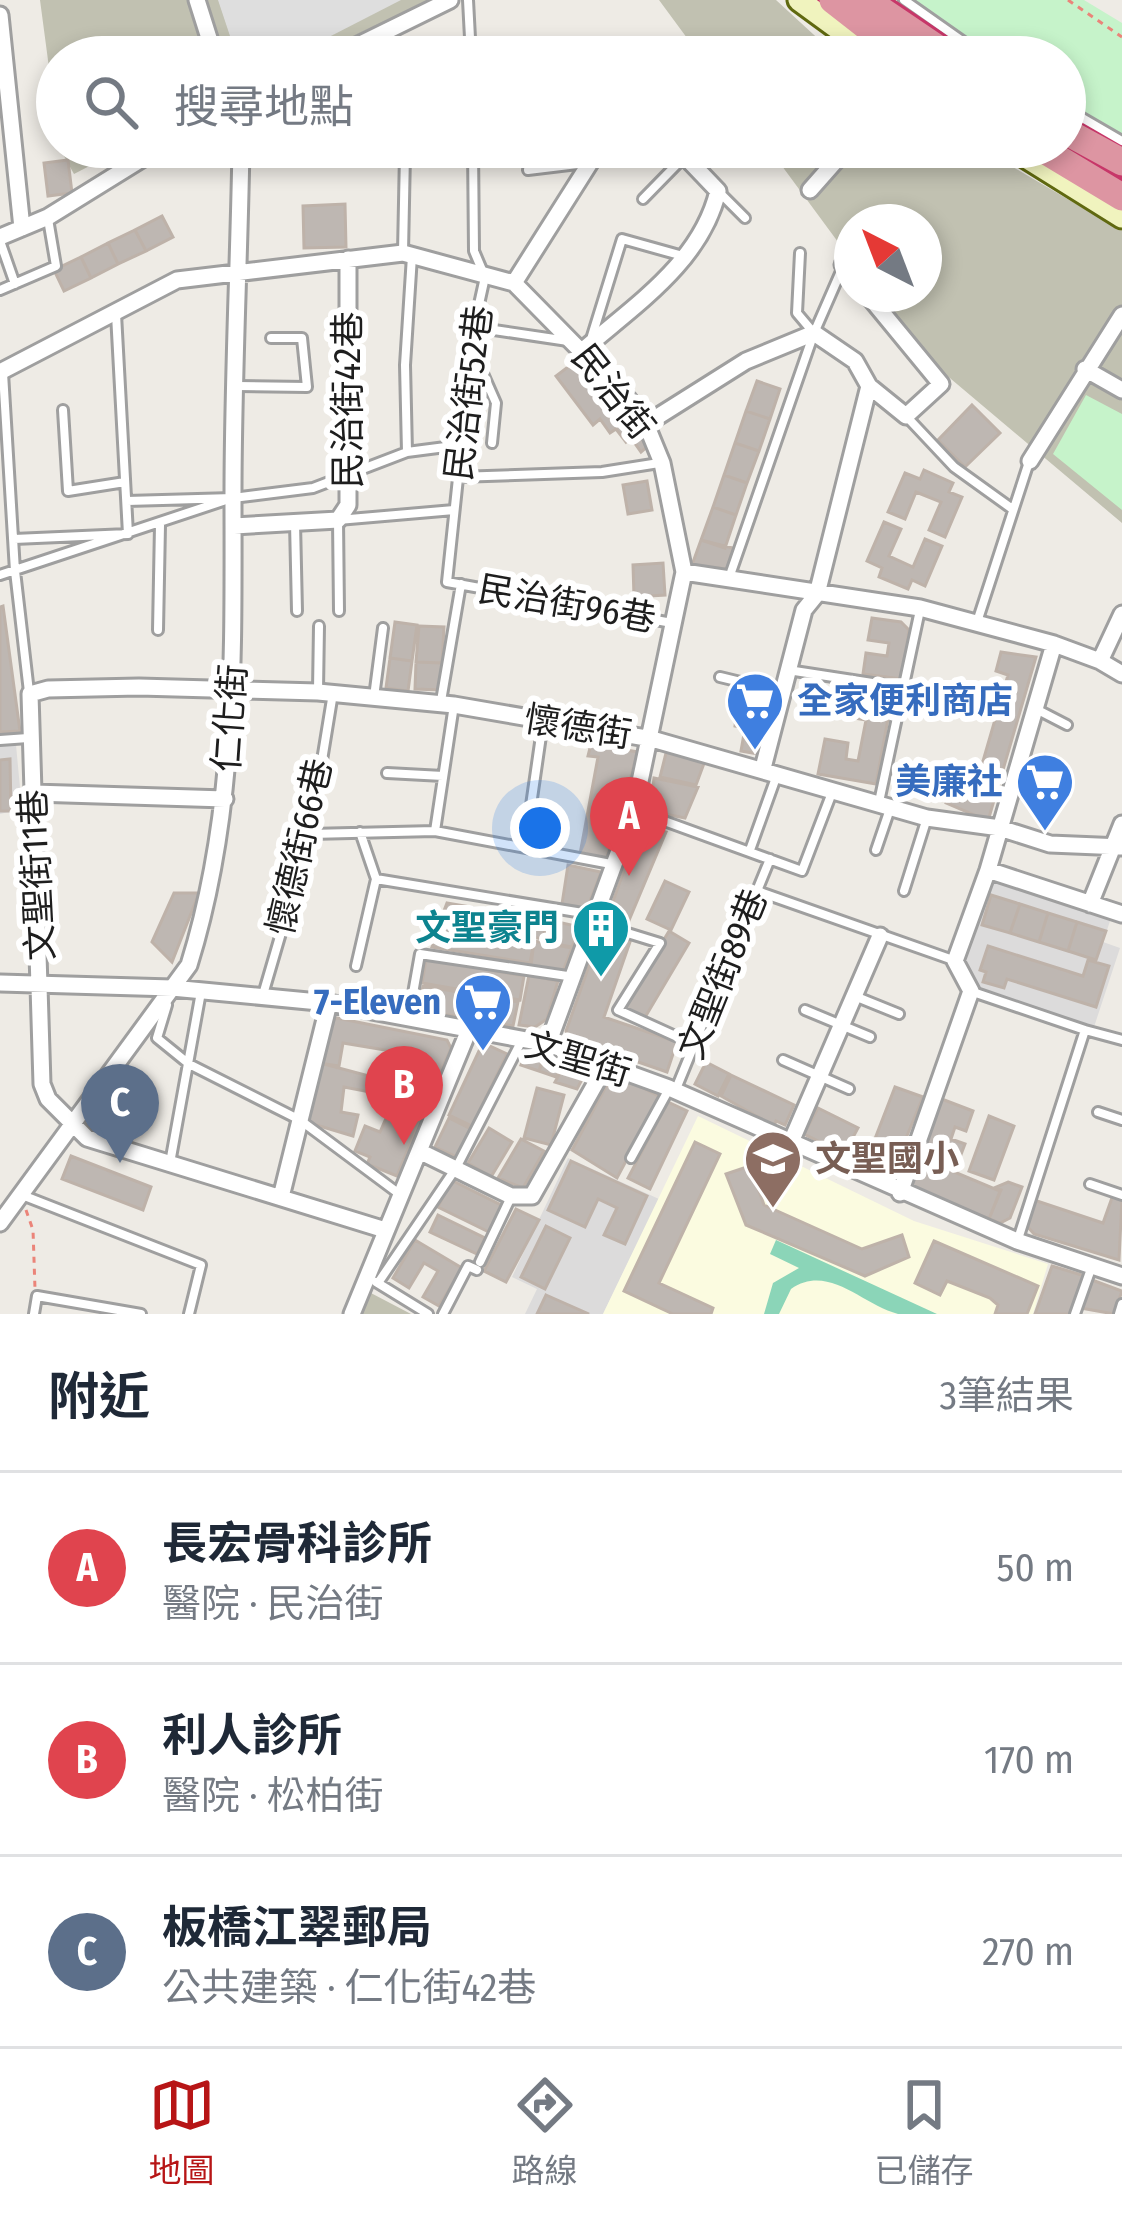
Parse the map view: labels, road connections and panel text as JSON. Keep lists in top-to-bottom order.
{
  "streets": {
    "street": [
      "民治街",
      "民治街42巷",
      "仁化街",
      "懷德街",
      "文聖街11巷",
      "文聖街"
    ],
    "lane": [
      "民治街52巷",
      "民治街96巷",
      "懷德街66巷",
      "文聖街89巷"
    ]
  },
  "crossings": [
    ["民治街", "民治街96巷"],
    ["民治街", "懷德街"],
    ["民治街", "文聖街"],
    ["民治街52巷", "民治街42巷"],
    ["民治街52巷", "民治街96巷"],
    ["民治街52巷", "懷德街"],
    ["民治街52巷", "懷德街66巷"],
    ["仁化街", "懷德街"],
    ["仁化街", "文聖街11巷"],
    ["仁化街", "文聖街"],
    ["懷德街", "懷德街66巷"],
    ["懷德街", "文聖街11巷"],
    ["懷德街66巷", "文聖街"],
    ["文聖街11巷", "文聖街"],
    ["文聖街89巷", "文聖街"]
  ],
  "places": {
    "supermarket": ["全家便利商店", "美廉社", "7-Eleven"],
    "building": ["文聖豪門"],
    "school or university": ["文聖國小"]
  },
  "north": "top left",
  "page": {
    "search": "搜尋地點",
    "pins": ["A", "B", "C"],
    "heading": ["附近", "3筆結果"],
    "list": [
      {
        "mark": "A",
        "name": "長宏骨科診所",
        "note": "醫院 · 民治街",
        "value": "50 m"
      },
      {
        "mark": "B",
        "name": "利人診所",
        "note": "醫院 · 松柏街",
        "value": "170 m"
      },
      {
        "mark": "C",
        "name": "板橋江翠郵局",
        "note": "公共建築 · 仁化街42巷",
        "value": "270 m"
      }
    ],
    "nav": ["地圖", "路線", "已儲存"]
  }
}
